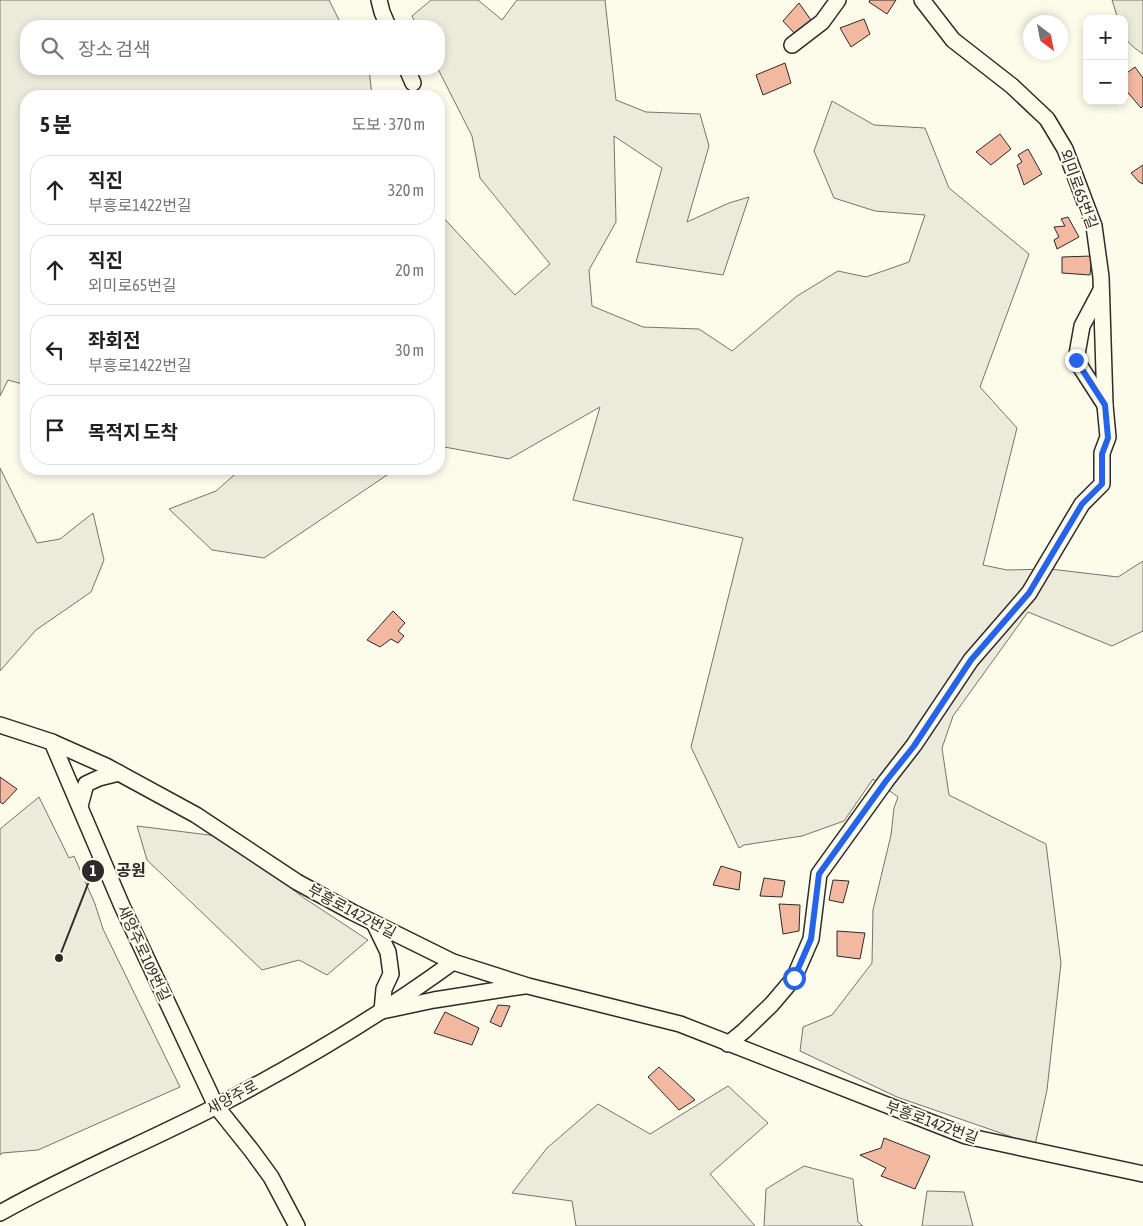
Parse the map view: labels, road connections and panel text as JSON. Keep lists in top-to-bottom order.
{
  "streets": {
    "street": [
      "외미로65번길",
      "부흥로1422번길",
      "새양주로109번길",
      "새양주로"
    ]
  },
  "crossings": [
    ["외미로65번길", "부흥로1422번길"],
    ["부흥로1422번길", "새양주로109번길"],
    ["부흥로1422번길", "새양주로"],
    ["새양주로109번길", "새양주로"]
  ],
  "places": ["공원"],
  "north": "bottom right",
  "page": {
    "map_buttons": ["+", "−"],
    "search": "장소 검색",
    "heading": ["5 분", "도보 · 370 m"],
    "list": [
      ["직진", "부흥로1422번길", "320 m"],
      ["직진", "외미로65번길", "20 m"],
      ["좌회전", "부흥로1422번길", "30 m"],
      "목적지 도착"
    ]
  }
}
